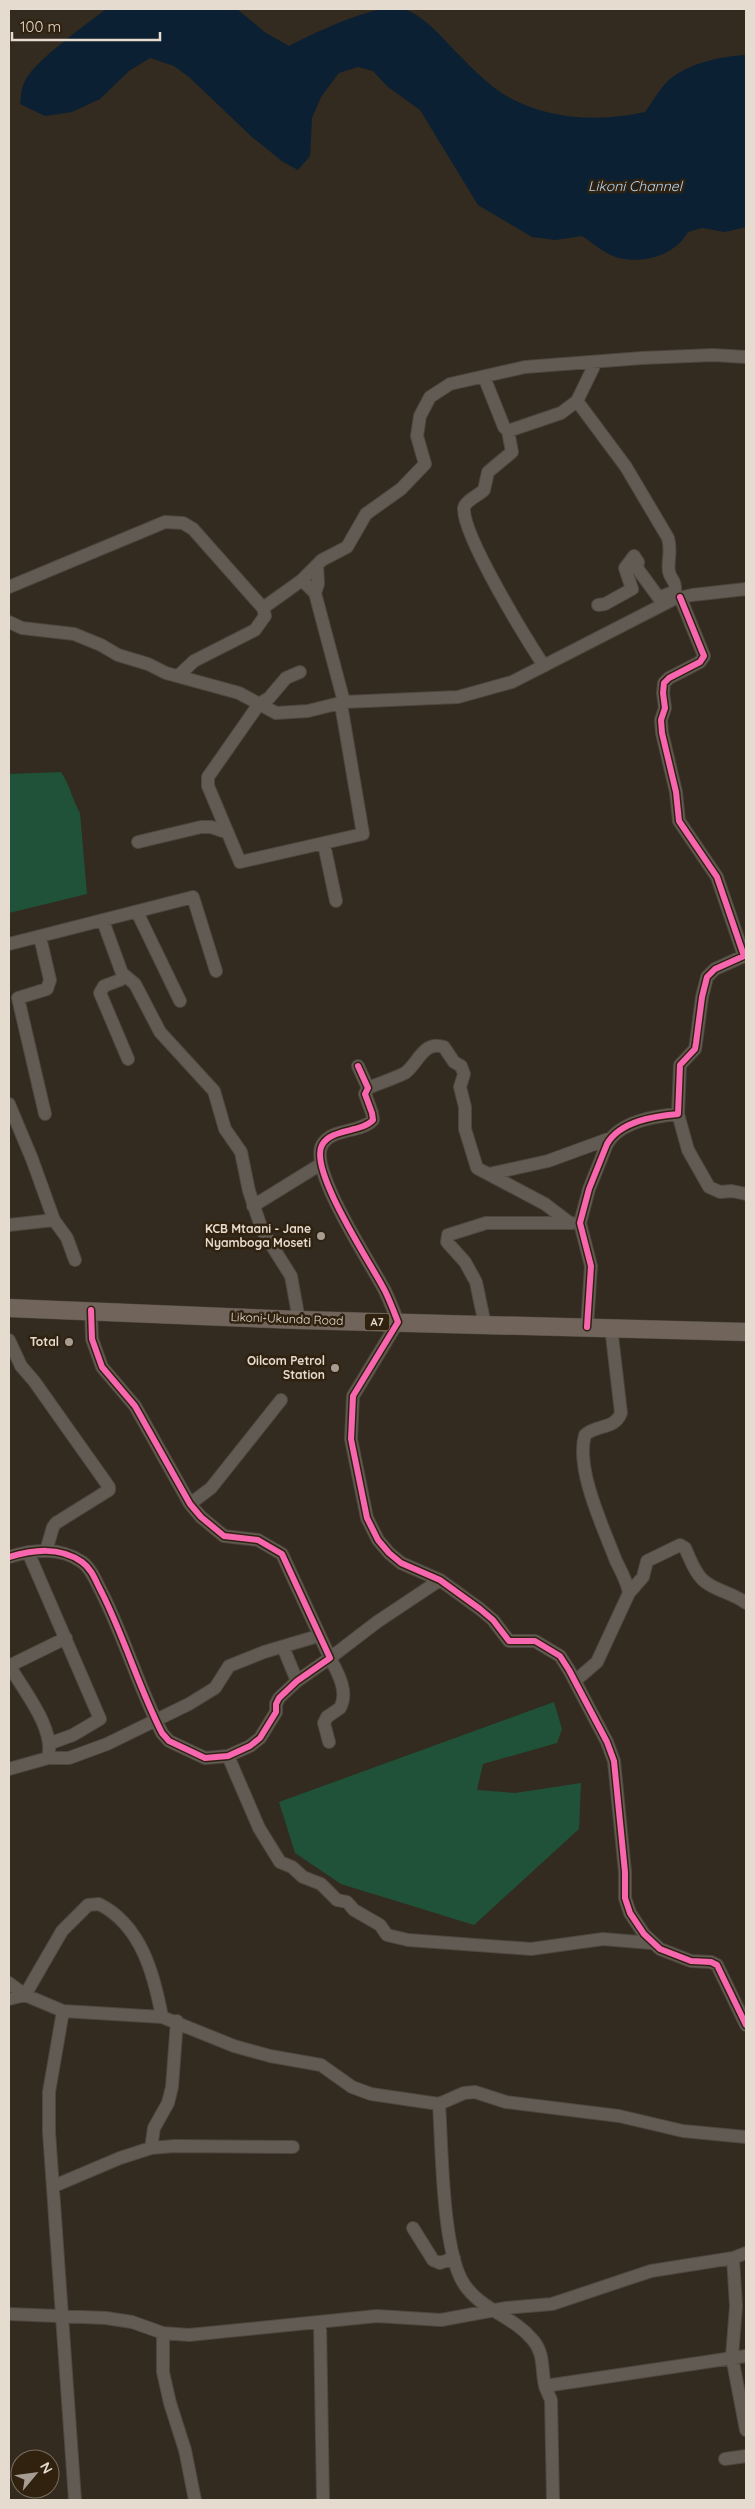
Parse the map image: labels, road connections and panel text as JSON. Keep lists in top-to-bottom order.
{
  "streets": {
    "highway": ["Likoni-Ukunda Road", "A7"]
  },
  "water": ["Likoni Channel"],
  "places": ["KCB Mtaani - Jane Nyamboga Moseti", "Total", "Oilcom Petrol Station"],
  "scale_bar": "100 m",
  "north": "top right"
}
